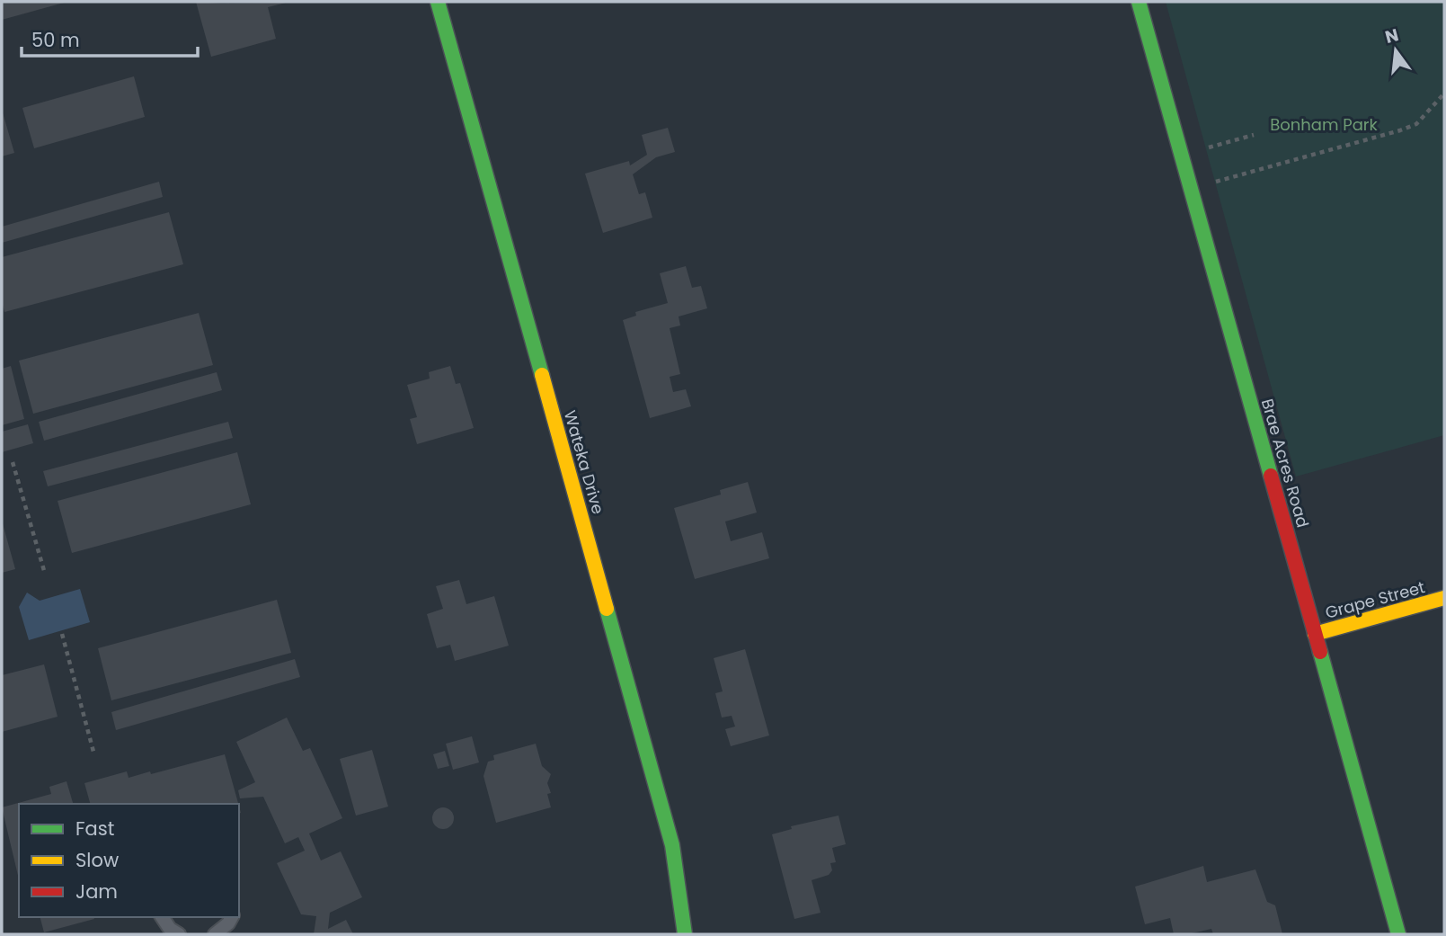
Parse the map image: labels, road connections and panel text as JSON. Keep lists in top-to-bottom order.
{
  "streets": {
    "street": ["Wateka Drive", "Brae Acres Road", "Grape Street"]
  },
  "crossings": [
    ["Brae Acres Road", "Grape Street"]
  ],
  "parks": ["Bonham Park"],
  "legend": ["Fast", "Slow", "Jam"],
  "scale_bar": "50 m",
  "north": "top"
}
